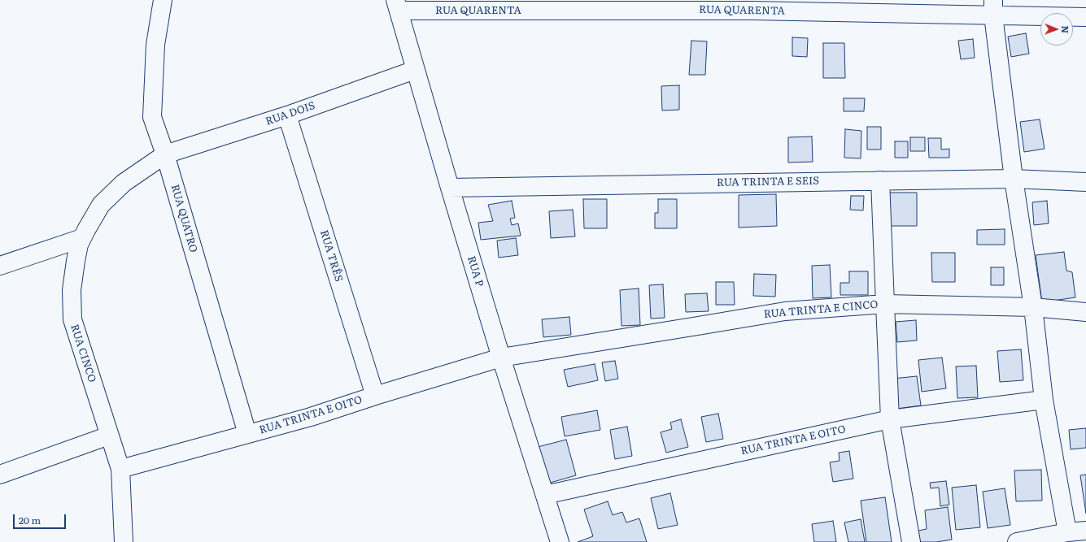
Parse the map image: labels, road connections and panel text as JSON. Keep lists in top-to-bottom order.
{
  "streets": {
    "street": [
      "RUA QUARENTA",
      "RUA DOIS",
      "RUA TRINTA E SEIS",
      "RUA QUATRO",
      "RUA TRÊS",
      "RUA P",
      "RUA TRINTA E CINCO",
      "RUA CINCO",
      "RUA TRINTA E OITO"
    ]
  },
  "crossings": [
    ["RUA QUARENTA", "RUA P"],
    ["RUA DOIS", "RUA QUATRO"],
    ["RUA DOIS", "RUA TRÊS"],
    ["RUA DOIS", "RUA P"],
    ["RUA DOIS", "RUA CINCO"],
    ["RUA TRINTA E SEIS", "RUA P"],
    ["RUA QUATRO", "RUA CINCO"],
    ["RUA QUATRO", "RUA TRINTA E OITO"],
    ["RUA TRÊS", "RUA TRINTA E OITO"],
    ["RUA P", "RUA TRINTA E CINCO"],
    ["RUA P", "RUA TRINTA E OITO"],
    ["RUA TRINTA E CINCO", "RUA TRINTA E OITO"],
    ["RUA CINCO", "RUA TRINTA E OITO"]
  ],
  "scale_bar": "20 m",
  "north": "right"
}
